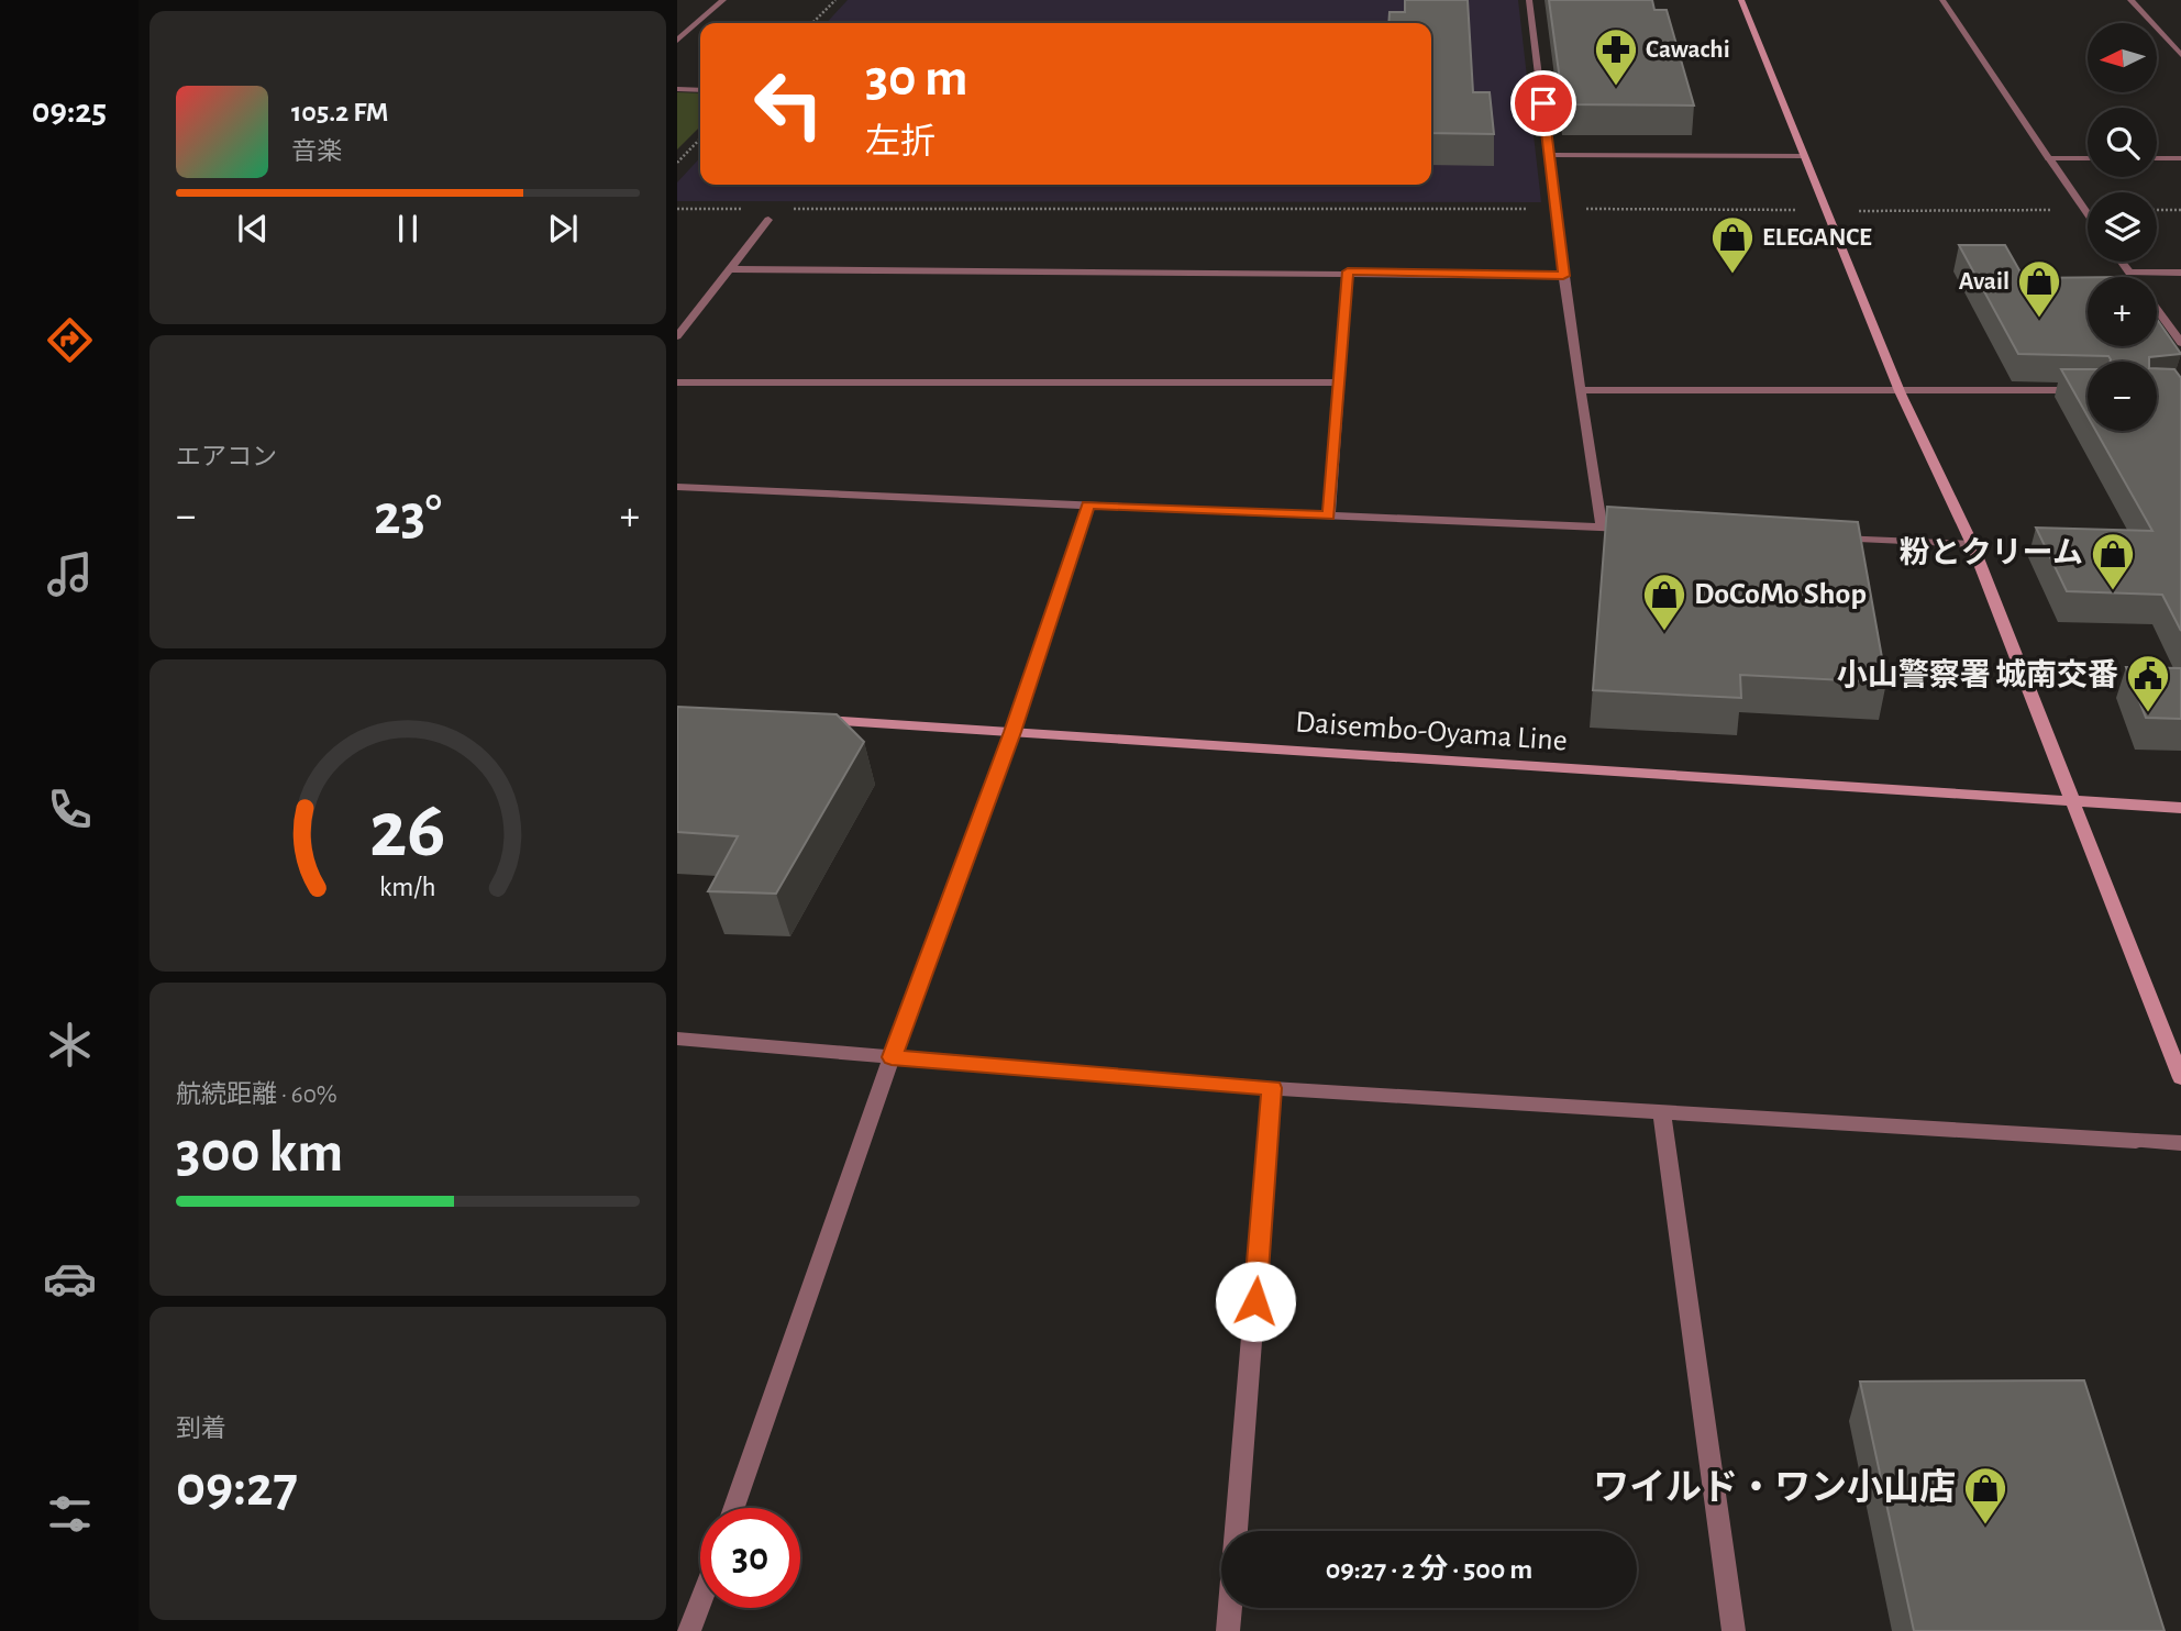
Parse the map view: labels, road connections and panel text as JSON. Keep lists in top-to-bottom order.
{
  "streets": {
    "street": ["Daisembo-Oyama Line"]
  },
  "places": {
    "pharmacy": ["Cawachi"],
    "shop": [
      "ELEGANCE",
      "Avail",
      "粉とクリーム",
      "DoCoMo Shop",
      "ワイルド・ワン小山店"
    ],
    "public building": ["小山警察署 城南交番"]
  },
  "north": "left",
  "page": {
    "tabs": "09:25",
    "map_buttons": ["+", "−"],
    "turn": ["30 m", "左折"],
    "song": ["105.2 FM", "音楽"],
    "tile": [
      "エアコン",
      ["航続距離 · 60%", "300 km"],
      ["到着", "09:27"]
    ],
    "heat": ["−", "23°", "+"],
    "limit": "30",
    "trip": "09:27 · 2 分 · 500 m",
    "gauge": ["26", "km/h"]
  }
}
